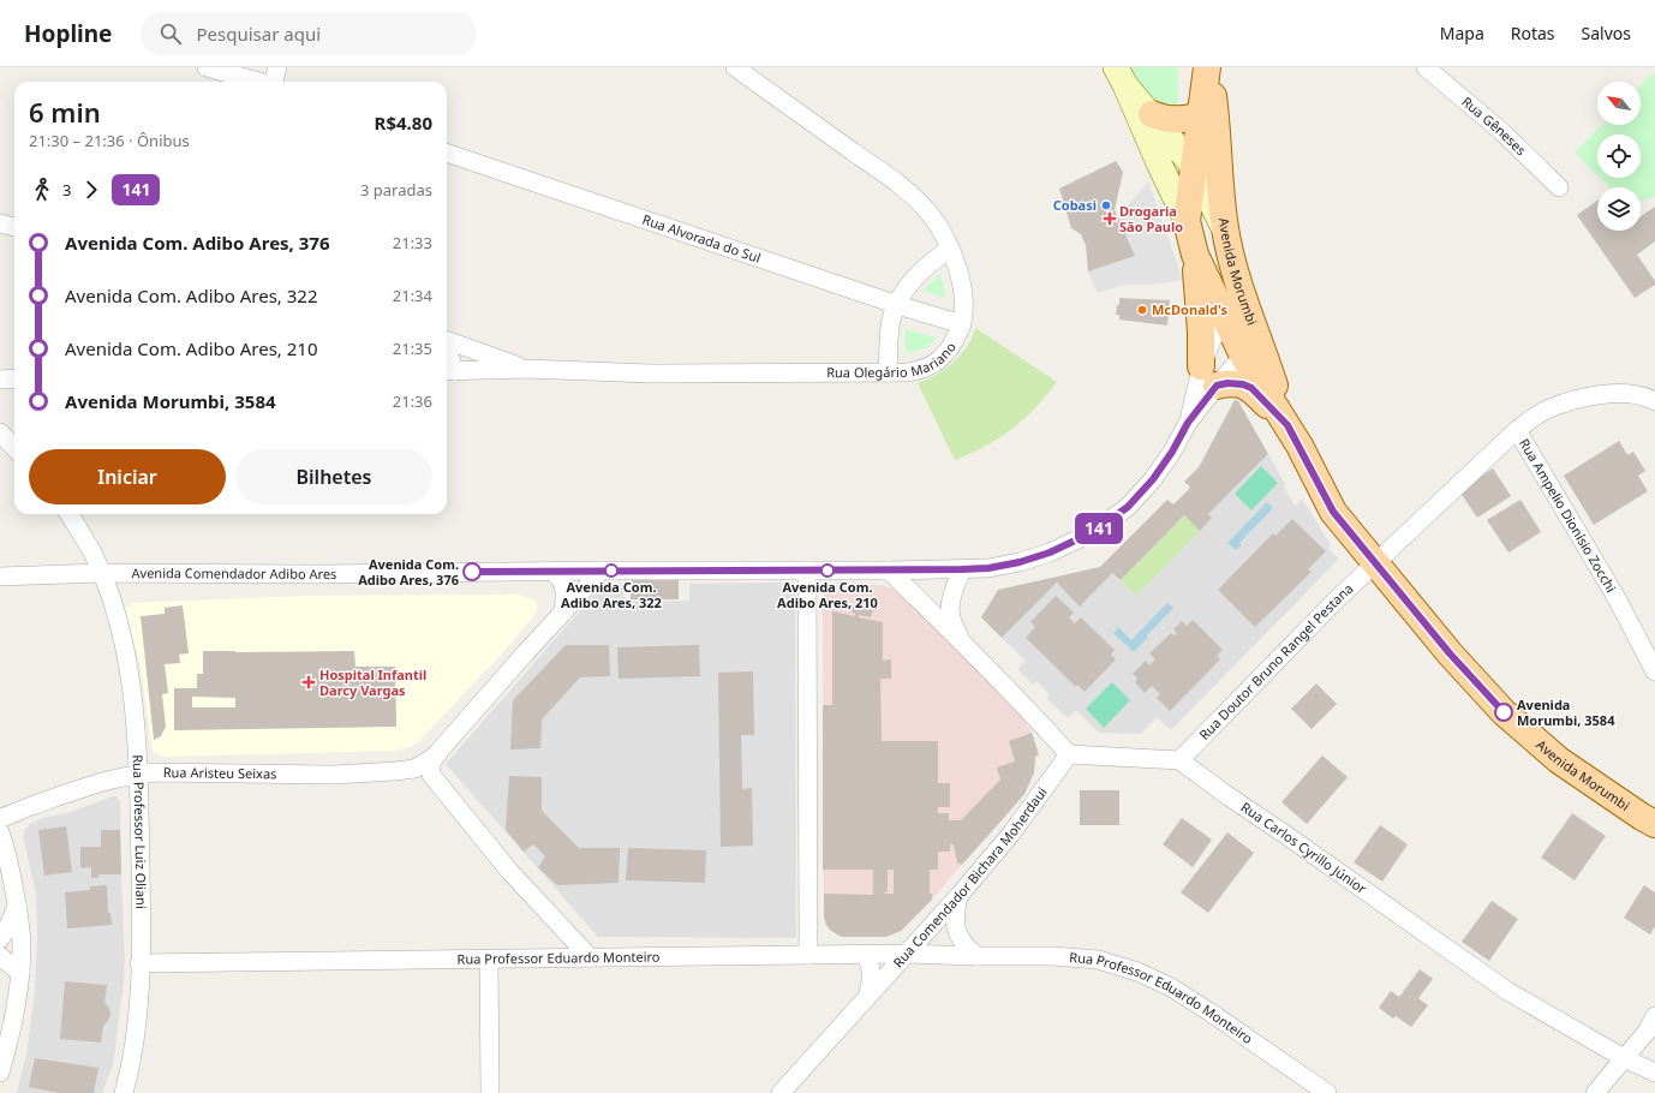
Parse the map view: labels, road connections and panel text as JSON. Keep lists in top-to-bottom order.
{
  "streets": {
    "main road": ["Avenida Morumbi"],
    "street": [
      "Rua Gêneses",
      "Rua Alvorada do Sul",
      "Rua Olegário Mariano",
      "Rua Ampelio Dionísio Zocchi",
      "Avenida Comendador Adibo Ares",
      "Rua Doutor Bruno Rangel Pestana",
      "Rua Aristeu Seixas",
      "Rua Professor Luiz Oliani",
      "Rua Carlos Cyrillo Júnior",
      "Rua Comendador Bichara Moherdaui",
      "Rua Professor Eduardo Monteiro"
    ]
  },
  "crossings": [
    ["Rua Alvorada do Sul", "Rua Olegário Mariano"],
    ["Avenida Morumbi", "Rua Ampelio Dionísio Zocchi"],
    ["Avenida Morumbi", "Avenida Comendador Adibo Ares"],
    ["Avenida Morumbi", "Rua Doutor Bruno Rangel Pestana"],
    ["Rua Ampelio Dionísio Zocchi", "Rua Doutor Bruno Rangel Pestana"],
    ["Avenida Comendador Adibo Ares", "Rua Professor Luiz Oliani"],
    ["Rua Doutor Bruno Rangel Pestana", "Rua Carlos Cyrillo Júnior"],
    ["Rua Aristeu Seixas", "Rua Professor Luiz Oliani"],
    ["Rua Professor Luiz Oliani", "Rua Professor Eduardo Monteiro"],
    ["Rua Comendador Bichara Moherdaui", "Rua Professor Eduardo Monteiro"]
  ],
  "places": {
    "other": [
      "Cobasi",
      "McDonald's",
      "Avenida Com. Adibo Ares, 322",
      "Avenida Com. Adibo Ares, 210",
      "Avenida Com. Adibo Ares, 376",
      "Avenida Morumbi, 3584"
    ],
    "health": ["Drogaria São Paulo", "Hospital Infantil Darcy Vargas"]
  },
  "lines": ["bus line 141"],
  "north": "top left",
  "page": {
    "header": "Hopline",
    "search": "Pesquisar aqui",
    "nav": ["Mapa", "Rotas", "Salvos"],
    "on_map": "141",
    "heading": ["6 min", "21:30 – 21:36 · Ônibus", "R$4.80"],
    "legs": ["3", "141", "3 paradas"],
    "list": [
      {
        "name": "Avenida Com. Adibo Ares, 376",
        "value": "21:33"
      },
      {
        "name": "Avenida Com. Adibo Ares, 322",
        "value": "21:34"
      },
      {
        "name": "Avenida Com. Adibo Ares, 210",
        "value": "21:35"
      },
      {
        "name": "Avenida Morumbi, 3584",
        "value": "21:36"
      }
    ],
    "buttons": ["Iniciar", "Bilhetes"]
  }
}
